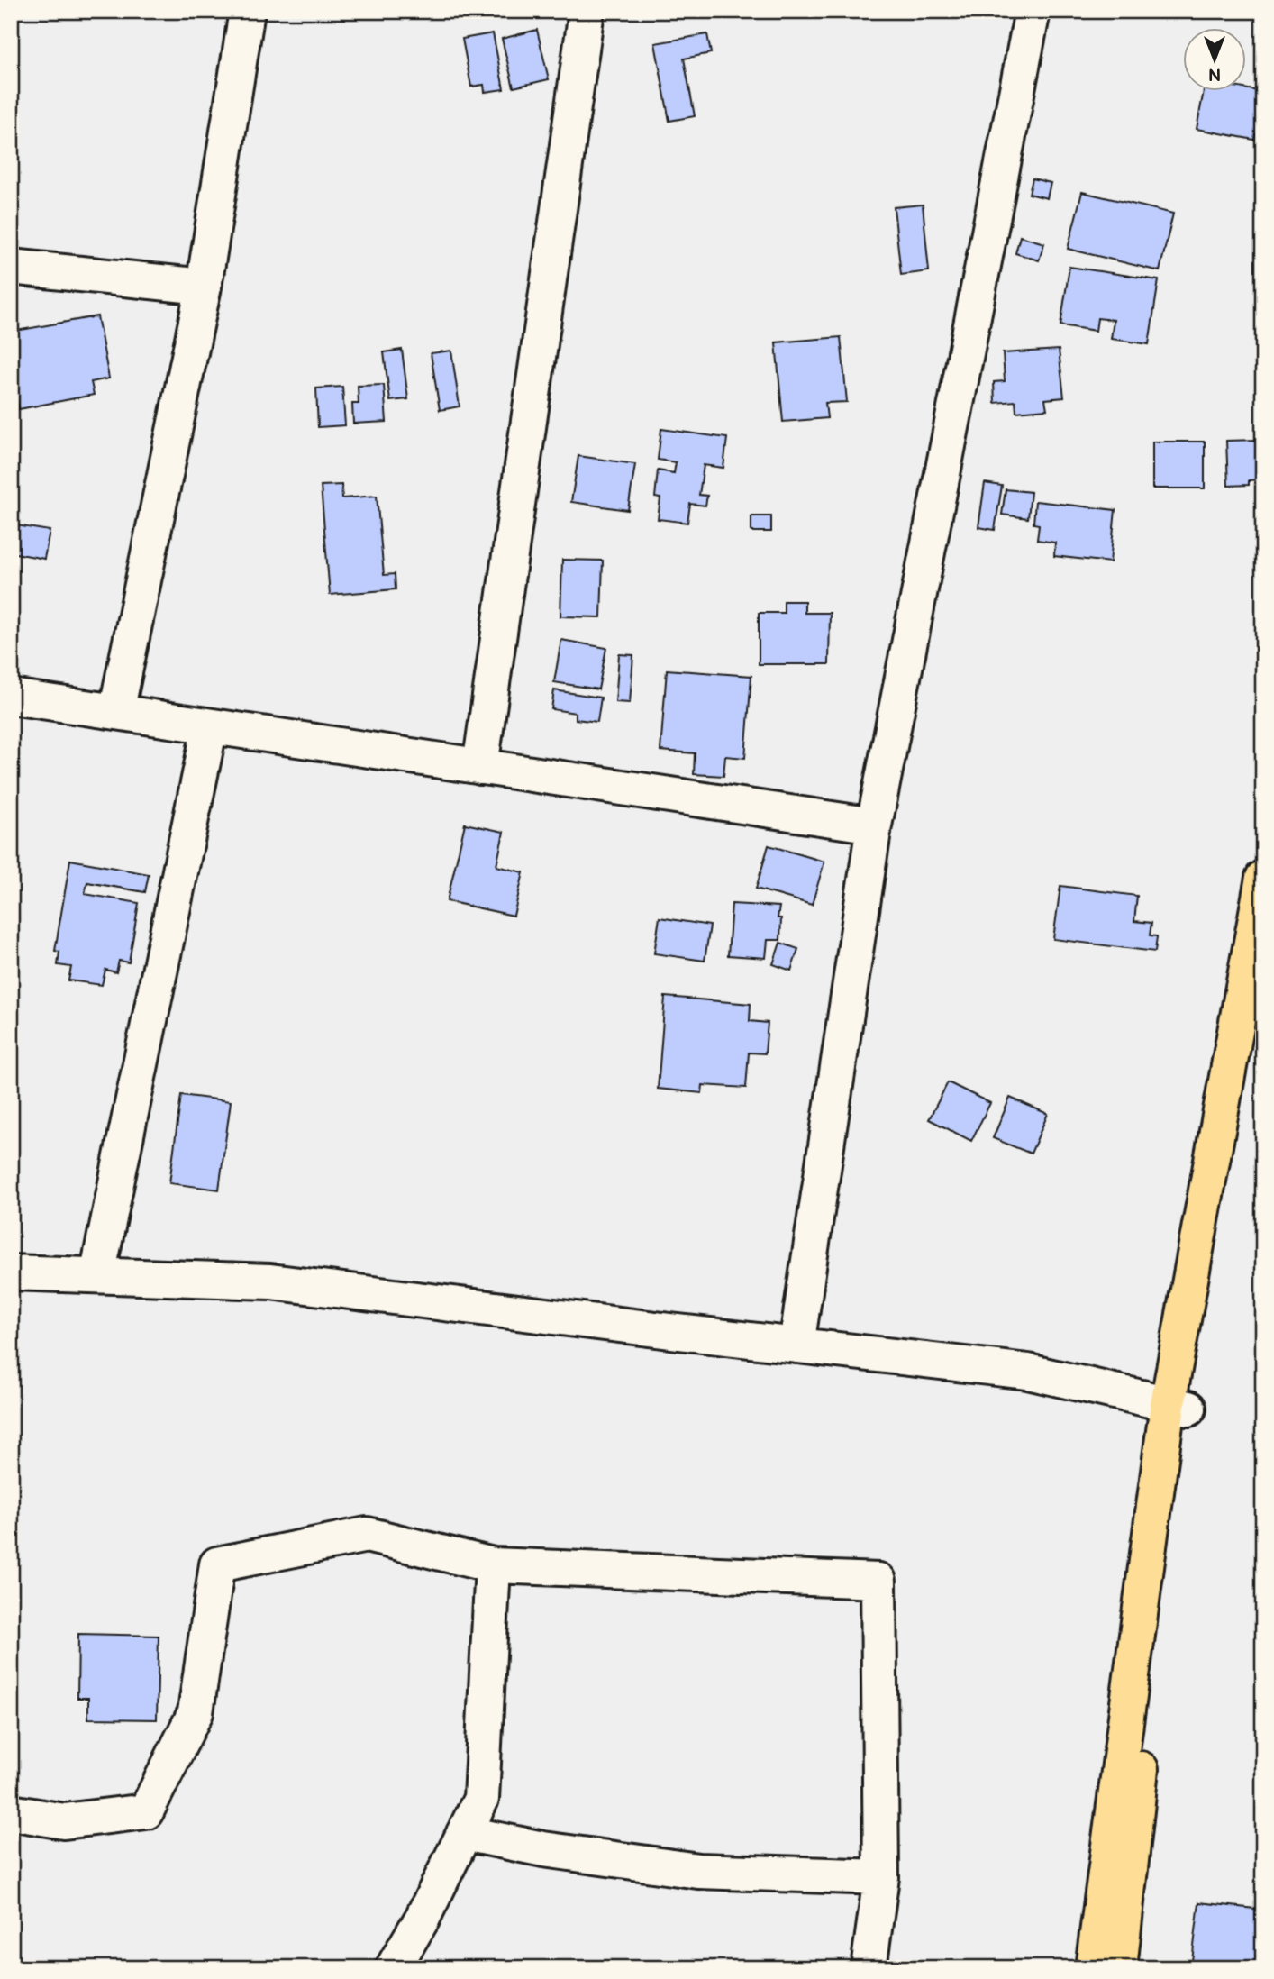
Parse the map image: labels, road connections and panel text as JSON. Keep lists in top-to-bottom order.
{
  "north": "bottom"
}
